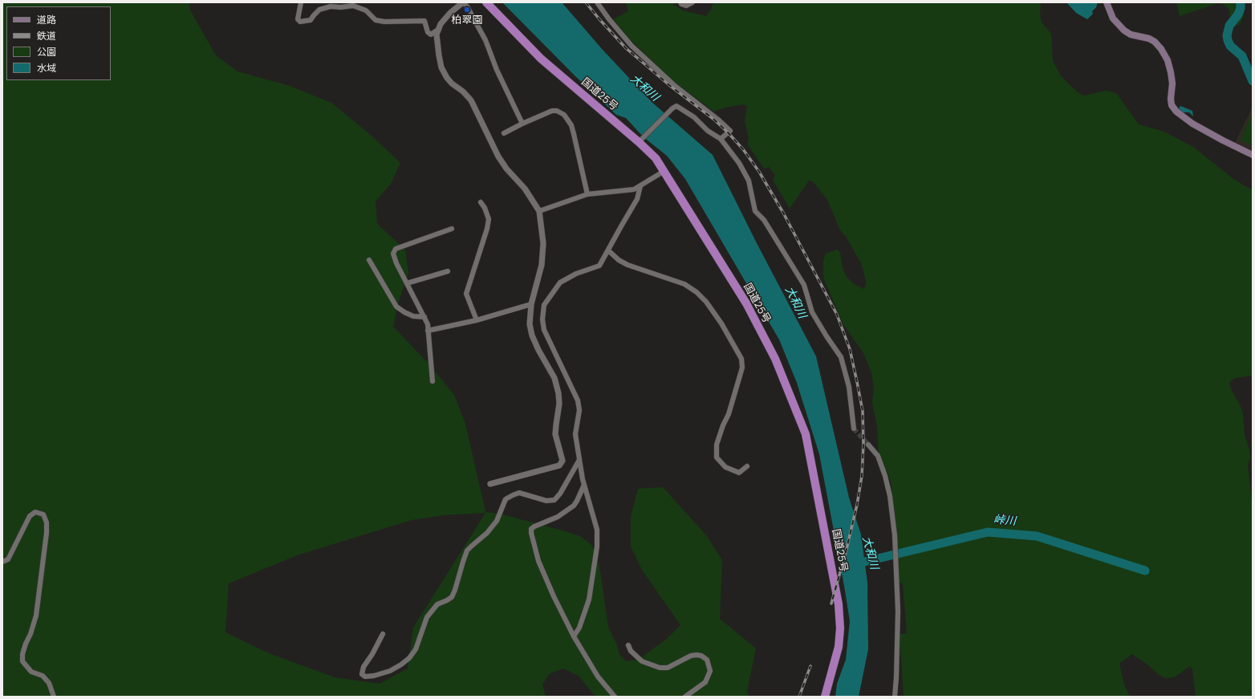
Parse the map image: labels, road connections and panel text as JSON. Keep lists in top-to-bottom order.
{
  "streets": {
    "highway": ["国道25号"]
  },
  "water": ["大和川", "峠川"],
  "places": ["柏翠園"],
  "legend": [
    "道路",
    "鉄道",
    "公園",
    "水域"
  ]
}
